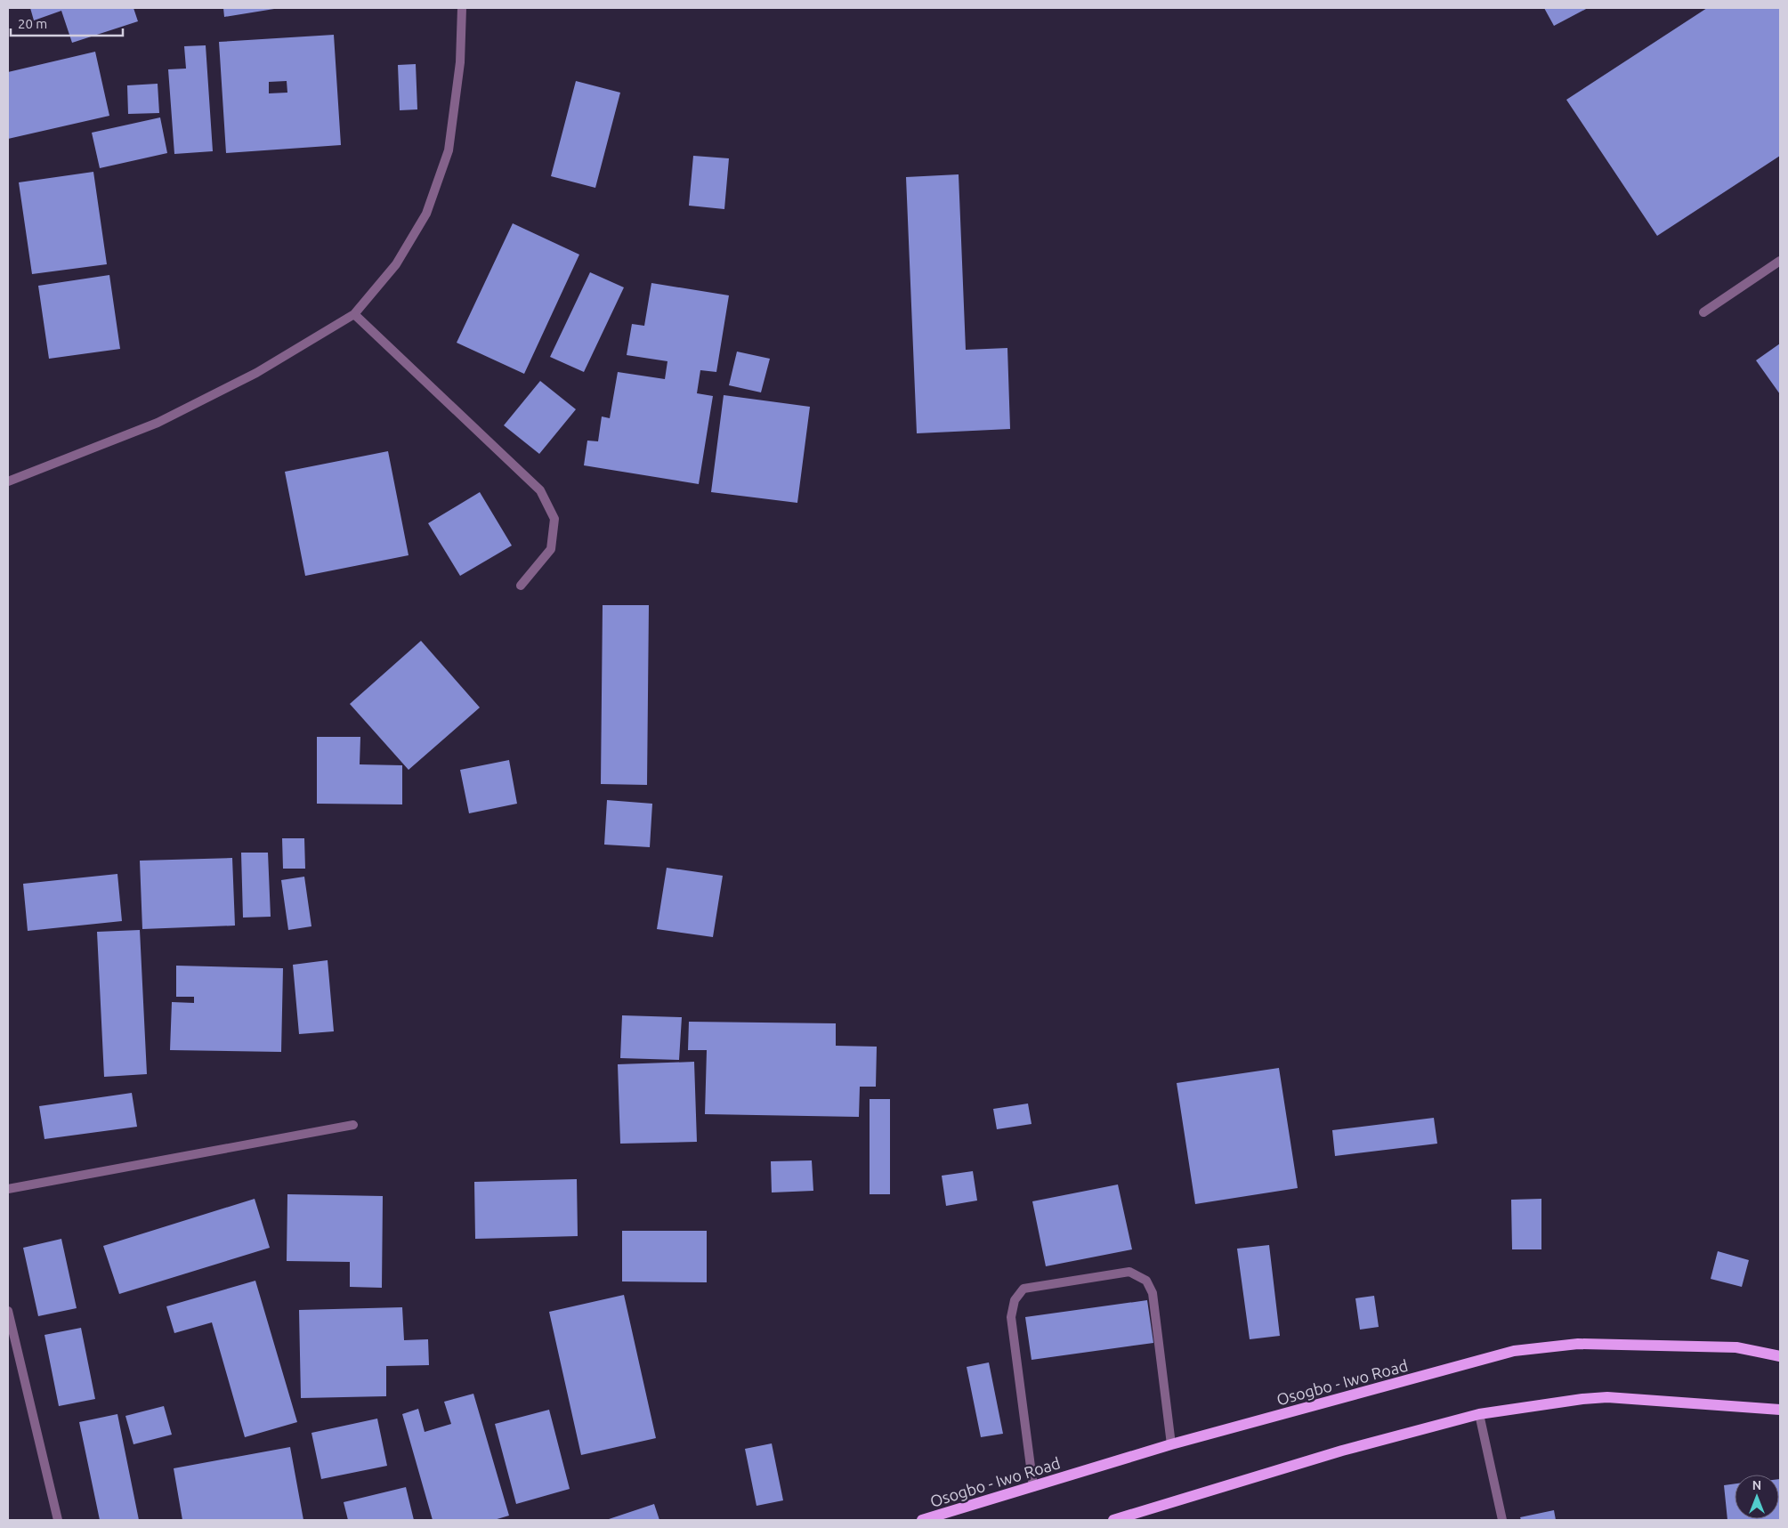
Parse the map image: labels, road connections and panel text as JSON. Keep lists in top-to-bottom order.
{
  "streets": {
    "main road": ["Osogbo - Iwo Road"]
  },
  "scale_bar": "20 m",
  "north": "top"
}
